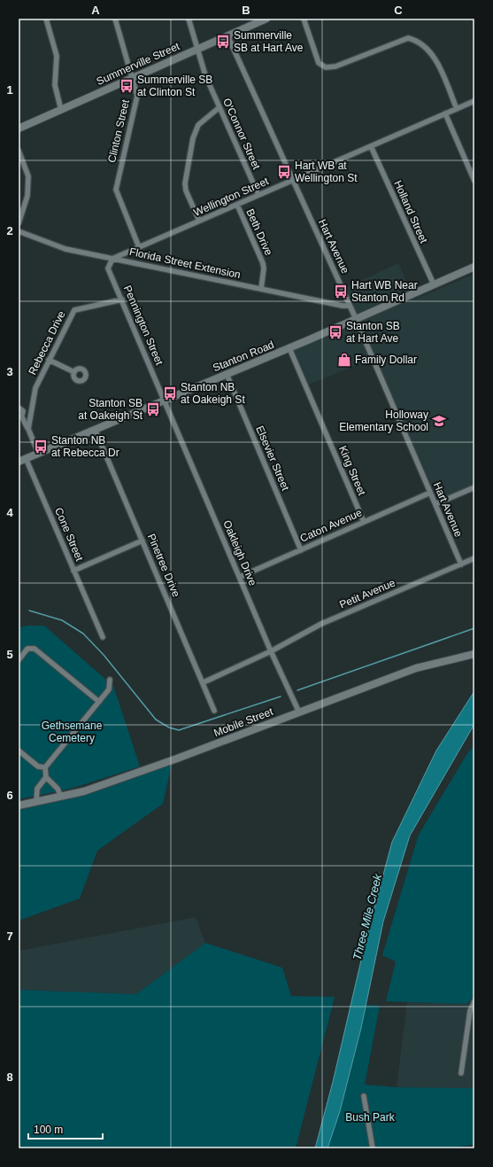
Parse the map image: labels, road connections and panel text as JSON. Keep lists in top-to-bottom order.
{
  "streets": {
    "street": [
      "Summerville Street",
      "Clinton Street",
      "O'Connor Street",
      "Wellington Street",
      "Holland Street",
      "Beth Drive",
      "Hart Avenue",
      "Florida Street Extension",
      "Pennington Street",
      "Rebecca Drive",
      "Stanton Road",
      "Elsevier Street",
      "King Street",
      "Caton Avenue",
      "Cone Street",
      "Oakleigh Drive",
      "Pinetree Drive",
      "Petit Avenue",
      "Mobile Street"
    ]
  },
  "crossings": [
    ["Summerville Street", "Clinton Street"],
    ["Summerville Street", "O'Connor Street"],
    ["Summerville Street", "Hart Avenue"],
    ["Clinton Street", "Wellington Street"],
    ["O'Connor Street", "Wellington Street"],
    ["Wellington Street", "Holland Street"],
    ["Wellington Street", "Beth Drive"],
    ["Wellington Street", "Hart Avenue"],
    ["Wellington Street", "Florida Street Extension"],
    ["Wellington Street", "Pennington Street"],
    ["Holland Street", "Stanton Road"],
    ["Beth Drive", "Florida Street Extension"],
    ["Hart Avenue", "Florida Street Extension"],
    ["Hart Avenue", "Stanton Road"],
    ["Hart Avenue", "Caton Avenue"],
    ["Hart Avenue", "Petit Avenue"],
    ["Florida Street Extension", "Pennington Street"],
    ["Pennington Street", "Rebecca Drive"],
    ["Pennington Street", "Stanton Road"],
    ["Pennington Street", "Oakleigh Drive"],
    ["Stanton Road", "Elsevier Street"],
    ["Stanton Road", "King Street"],
    ["Stanton Road", "Cone Street"],
    ["Stanton Road", "Oakleigh Drive"],
    ["Stanton Road", "Pinetree Drive"],
    ["Elsevier Street", "Caton Avenue"],
    ["King Street", "Caton Avenue"],
    ["Caton Avenue", "Oakleigh Drive"],
    ["Oakleigh Drive", "Petit Avenue"],
    ["Oakleigh Drive", "Mobile Street"],
    ["Pinetree Drive", "Petit Avenue"]
  ],
  "water": ["Three Mile Creek"],
  "parks": ["Gethsemane Cemetery", "Bush Park"],
  "places": {
    "bus stop": [
      "Summerville SB at Hart Ave",
      "Summerville SB at Clinton St",
      "Hart WB at Wellington St",
      "Hart WB Near Stanton Rd",
      "Stanton SB at Hart Ave",
      "Stanton NB at Oakeigh St",
      "Stanton SB at Oakeigh St",
      "Stanton NB at Rebecca Dr"
    ],
    "shop": ["Family Dollar"],
    "school or university": ["Holloway Elementary School"]
  },
  "scale_bar": "100 m",
  "grid": {
    "columns": ["A", "B", "C"],
    "rows": [
      "1",
      "2",
      "3",
      "4",
      "5",
      "6",
      "7",
      "8"
    ]
  }
}
